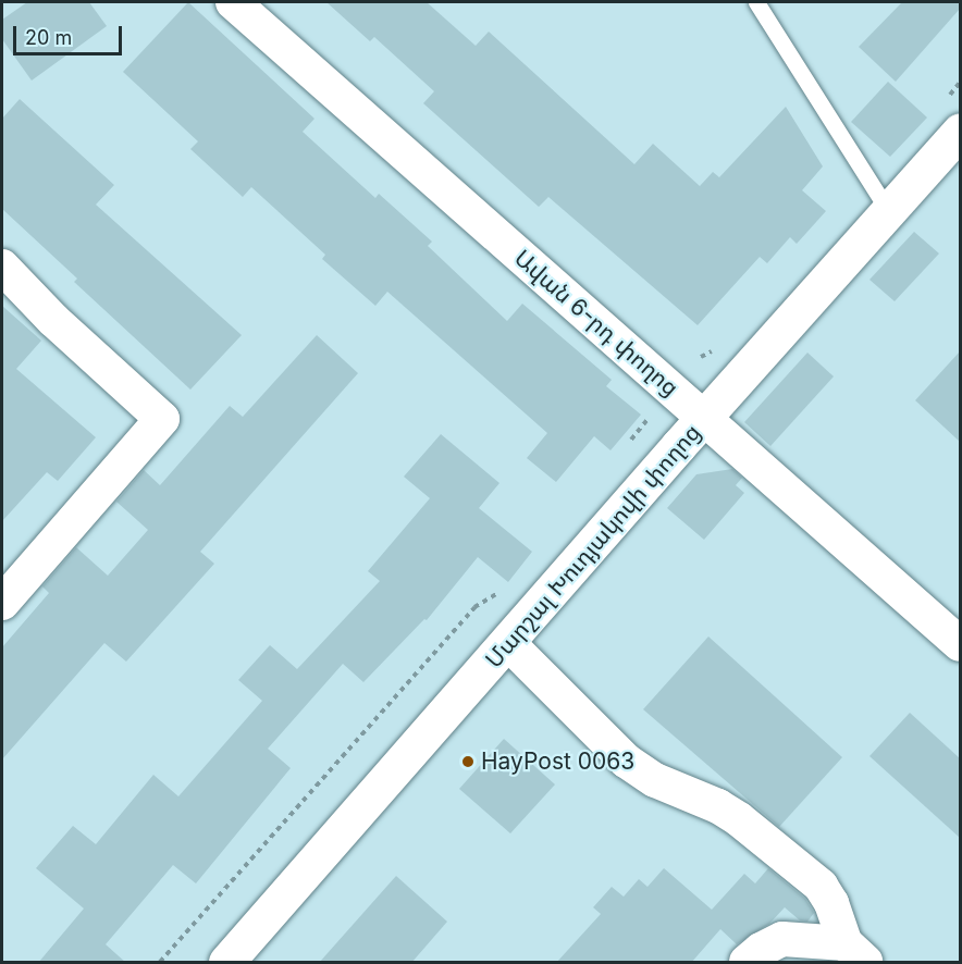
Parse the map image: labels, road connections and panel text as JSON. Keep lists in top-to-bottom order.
{
  "streets": {
    "street": ["Ավան 6-րդ փողոց", "Մարշալ Խուդյակովի փողոց"]
  },
  "crossings": [
    ["Ավան 6-րդ փողոց", "Մարշալ Խուդյակովի փողոց"]
  ],
  "places": ["HayPost 0063"],
  "scale_bar": "20 m"
}
